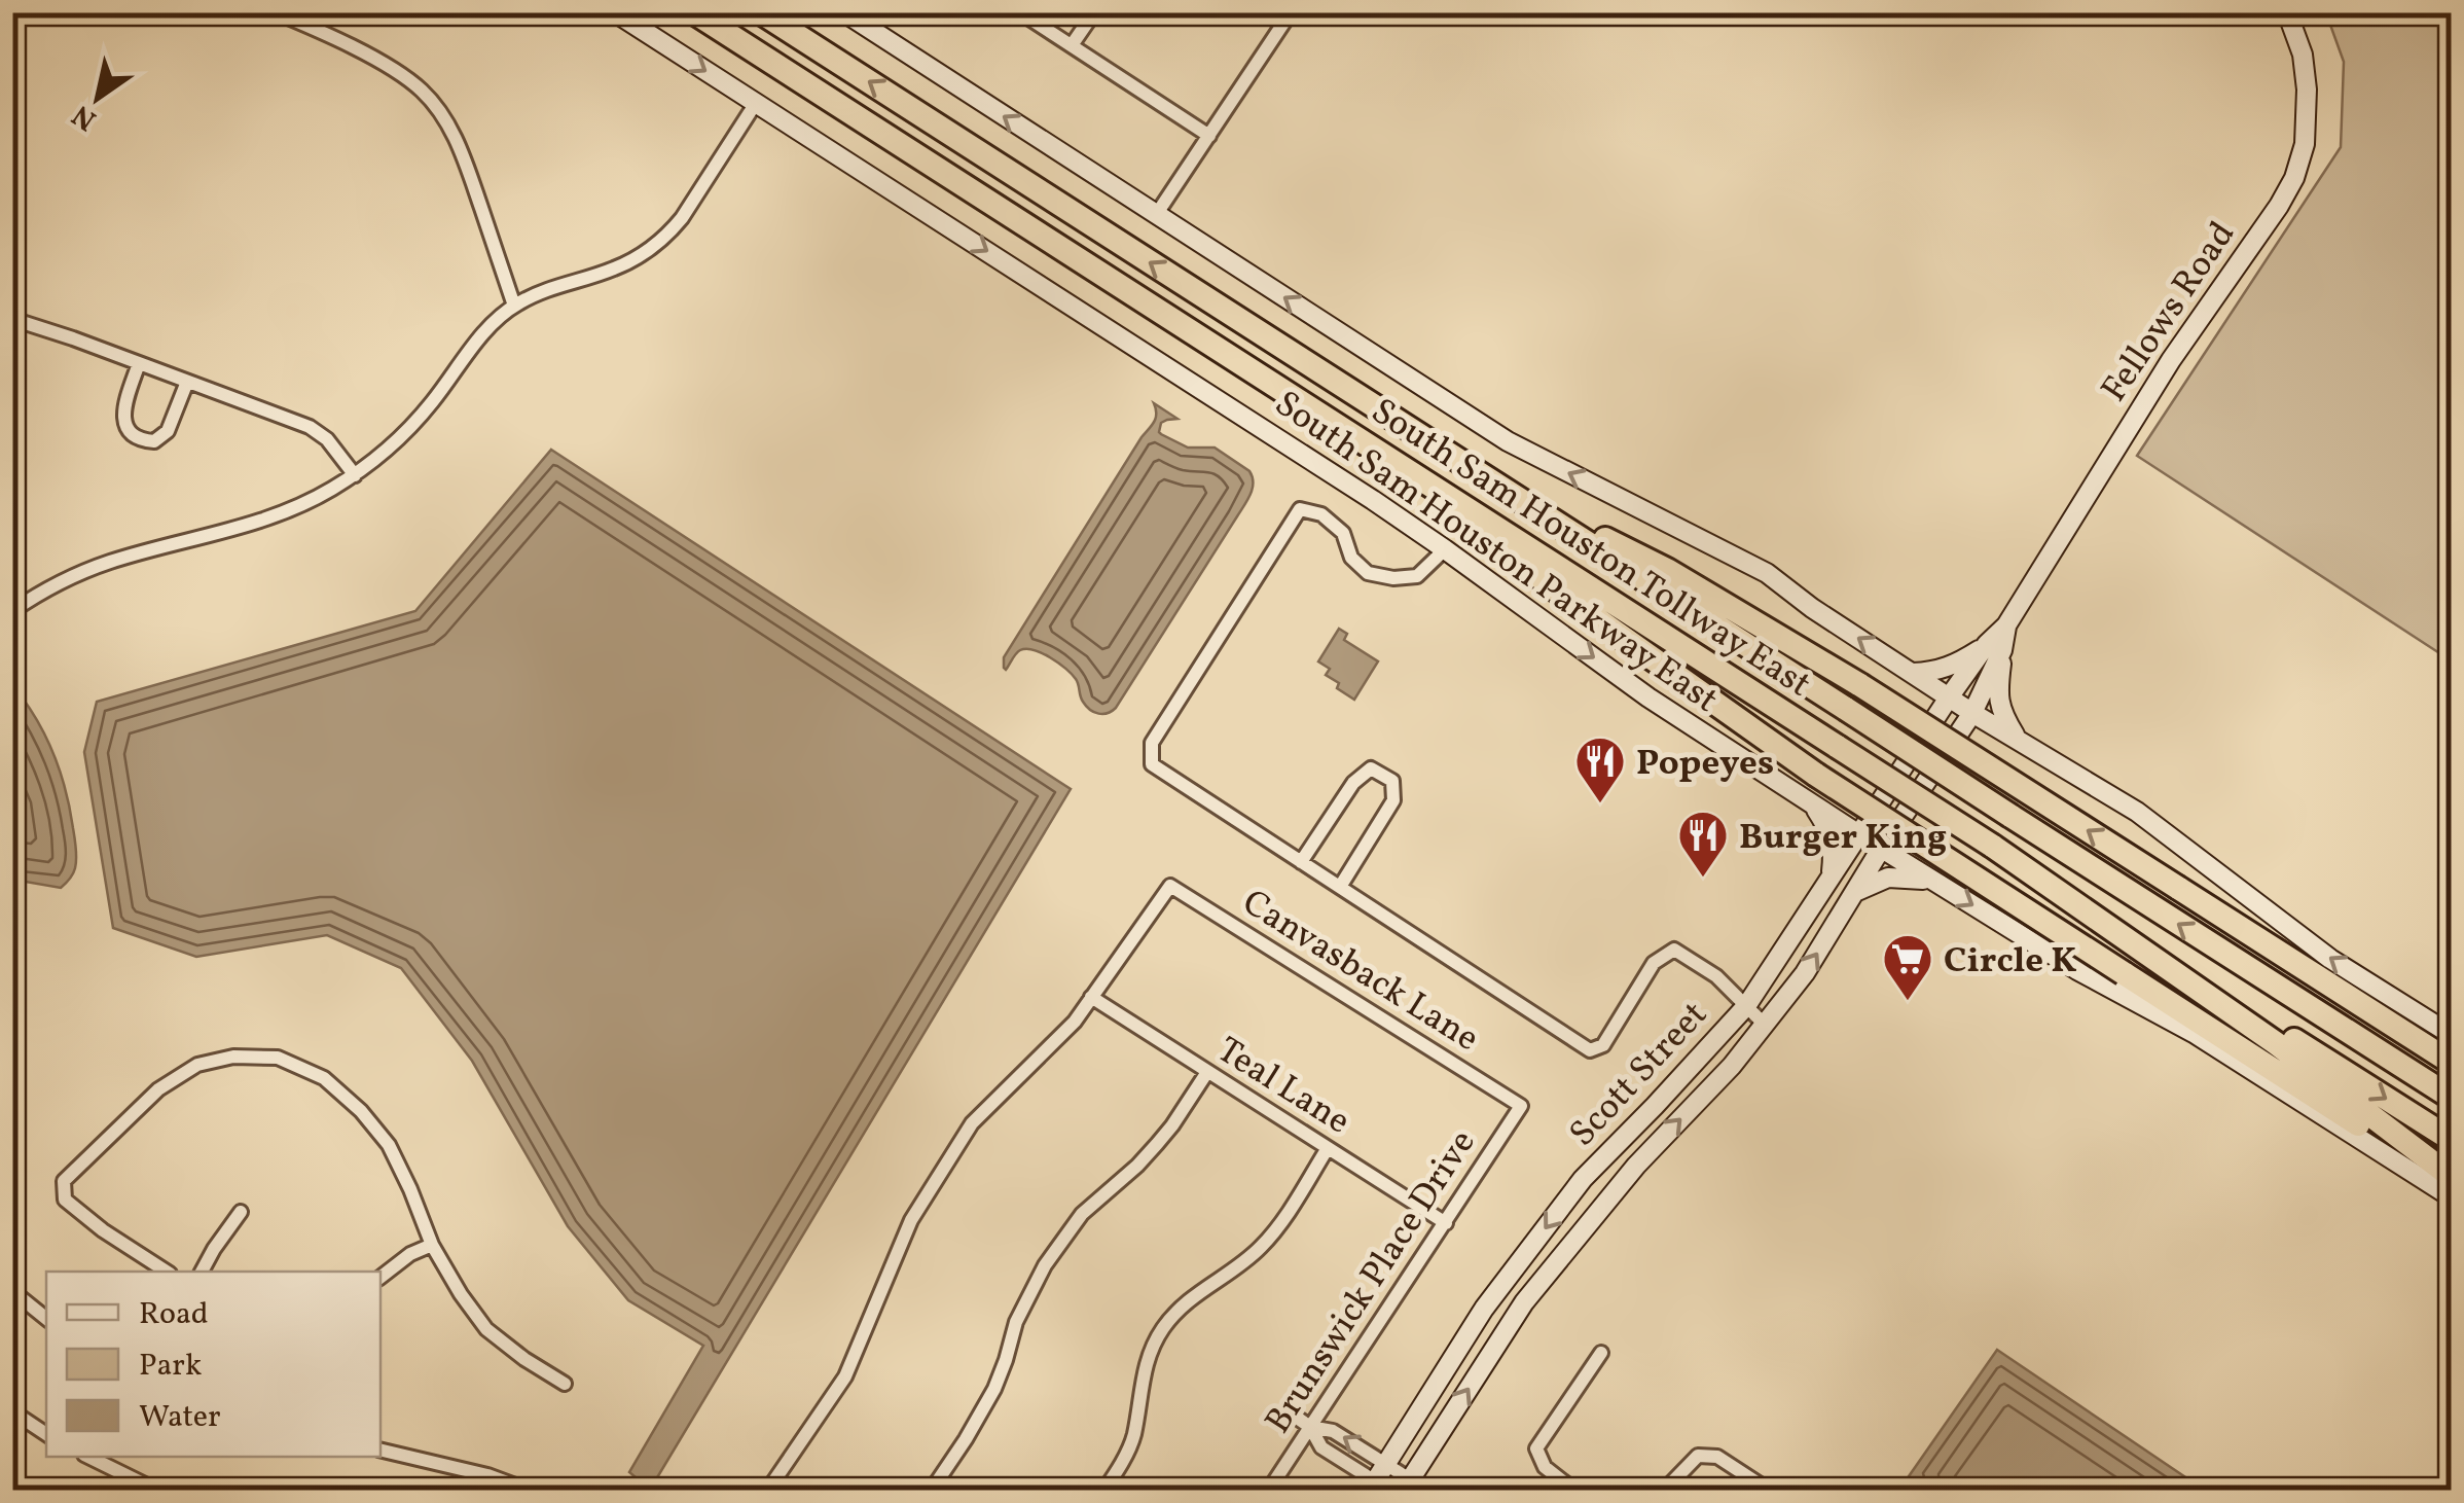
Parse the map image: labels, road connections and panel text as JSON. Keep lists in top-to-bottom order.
{
  "streets": {
    "highway": ["South Sam Houston Tollway East"],
    "main road": ["Fellows Road", "South Sam Houston Parkway East", "Scott Street"],
    "street": ["Canvasback Lane", "Teal Lane", "Brunswick Place Drive"]
  },
  "crossings": [
    ["Fellows Road", "Scott Street"],
    ["South Sam Houston Parkway East", "Scott Street"],
    ["Canvasback Lane", "Teal Lane"],
    ["Canvasback Lane", "Brunswick Place Drive"],
    ["Teal Lane", "Brunswick Place Drive"]
  ],
  "places": {
    "restaurant": ["Popeyes", "Burger King"],
    "supermarket": ["Circle K"]
  },
  "legend": ["Road", "Park", "Water"],
  "north": "bottom left"
}
